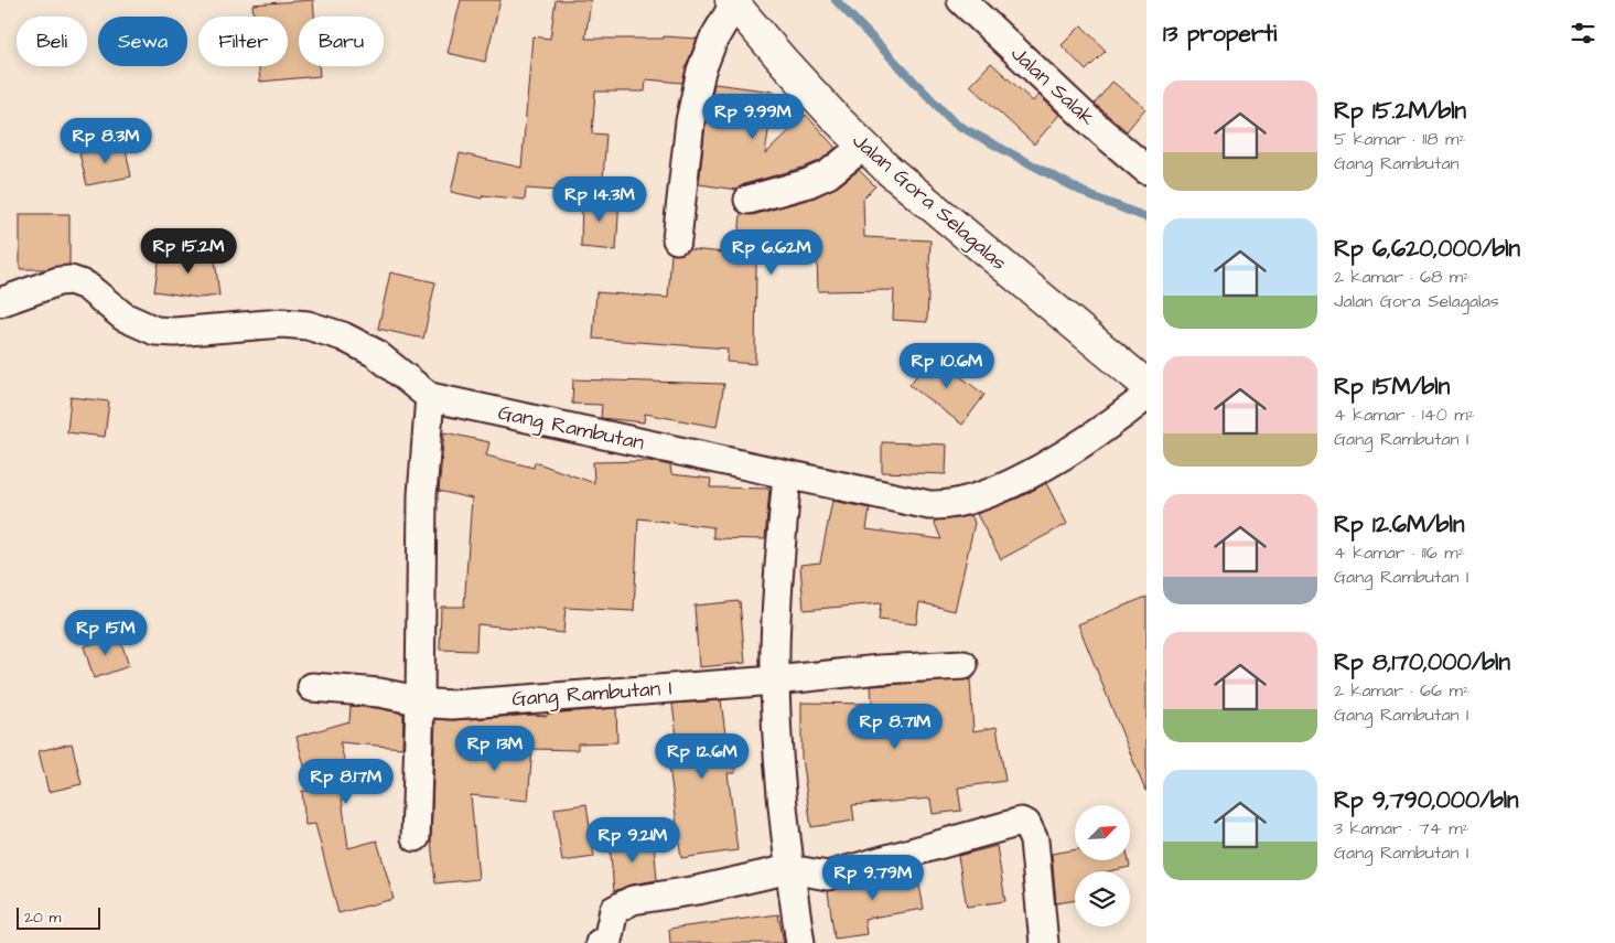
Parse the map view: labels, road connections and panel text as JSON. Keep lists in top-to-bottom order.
{
  "streets": {
    "street": [
      "Jalan Salak",
      "Jalan Gora Selagalas",
      "Gang Rambutan",
      "Gang Rambutan I"
    ]
  },
  "scale_bar": "20 m",
  "north": "top right",
  "page": {
    "heading": "13 properti",
    "chip": [
      "Beli",
      "Sewa",
      "Filter",
      "Baru"
    ],
    "list": [
      {
        "name": "Rp 15.2M/bln",
        "note": "5 kamar · 118 m² · Gang Rambutan"
      },
      {
        "name": "Rp 6,620,000/bln",
        "note": "2 kamar · 68 m² · Jalan Gora Selagalas"
      },
      {
        "name": "Rp 15M/bln",
        "note": "4 kamar · 140 m² · Gang Rambutan I"
      },
      {
        "name": "Rp 12.6M/bln",
        "note": "4 kamar · 116 m² · Gang Rambutan I"
      },
      {
        "name": "Rp 8,170,000/bln",
        "note": "2 kamar · 66 m² · Gang Rambutan I"
      },
      {
        "name": "Rp 9,790,000/bln",
        "note": "3 kamar · 74 m² · Gang Rambutan I"
      }
    ],
    "price": [
      "Rp 9.99M",
      "Rp 8.3M",
      "Rp 14.3M",
      "Rp 15.2M",
      "Rp 6.62M",
      "Rp 10.6M",
      "Rp 15M",
      "Rp 8.71M",
      "Rp 13M",
      "Rp 12.6M",
      "Rp 8.17M",
      "Rp 9.21M",
      "Rp 9.79M"
    ],
    "scale": "20 m"
  }
}
